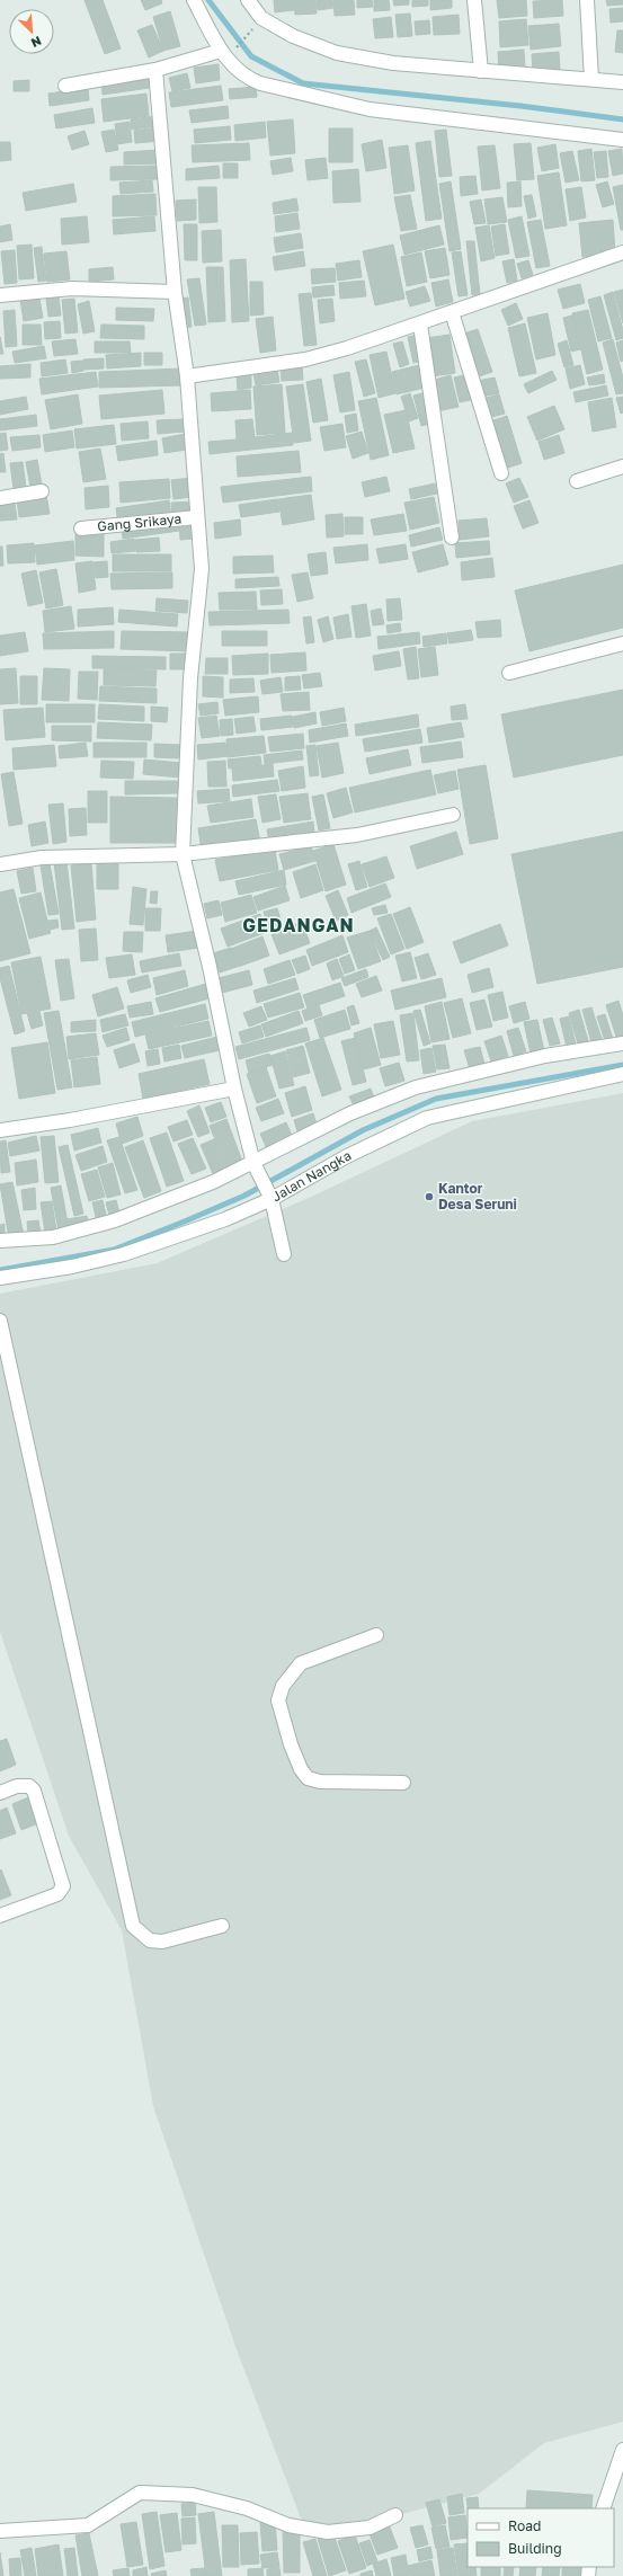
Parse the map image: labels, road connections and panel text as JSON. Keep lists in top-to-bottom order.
{
  "streets": {
    "street": ["Gang Srikaya", "Jalan Nangka"]
  },
  "districts": ["GEDANGAN"],
  "places": ["Kantor Desa Seruni"],
  "legend": ["Road", "Building"],
  "north": "bottom right"
}
